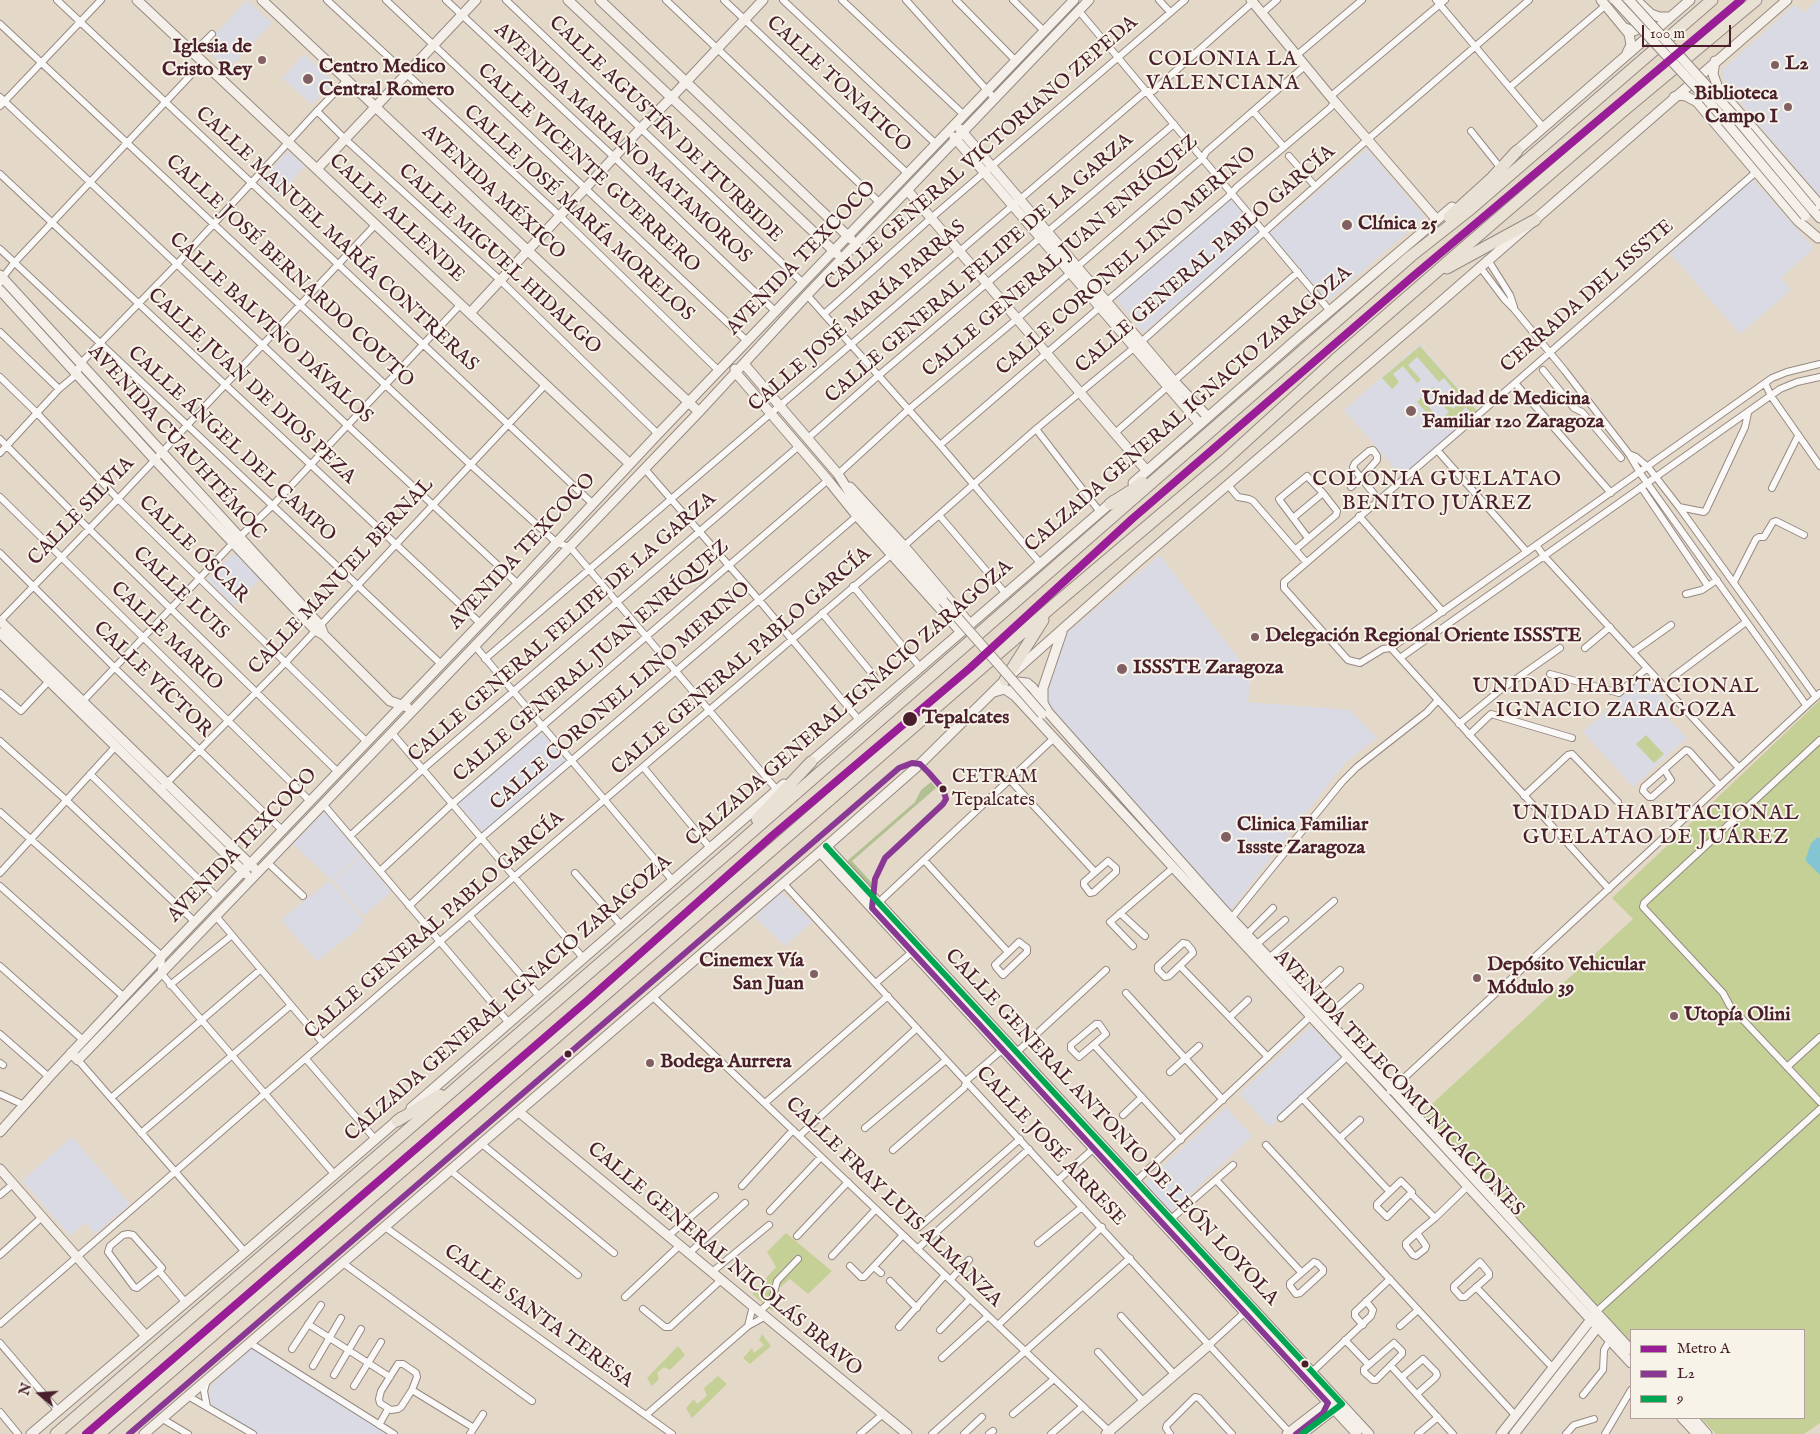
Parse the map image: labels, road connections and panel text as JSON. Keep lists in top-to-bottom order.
{
  "streets": {
    "highway": ["CALZADA GENERAL IGNACIO ZARAGOZA"],
    "street": [
      "CALLE TONATICO",
      "CALLE AGUSTÍN DE ITURBIDE",
      "AVENIDA MARIANO MATAMOROS",
      "CALLE GENERAL VICTORIANO ZEPEDA",
      "CALLE VICENTE GUERRERO",
      "AVENIDA MÉXICO",
      "CALLE JOSÉ MARÍA MORELOS",
      "CALLE ALLENDE",
      "CALLE MANUEL MARÍA CONTRERAS",
      "CALLE GENERAL JUAN ENRÍQUEZ",
      "AVENIDA TEXCOCO",
      "CALLE MIGUEL HIDALGO",
      "CALLE GENERAL PABLO GARCÍA",
      "CALLE CORONEL LINO MERINO",
      "CALLE GENERAL FELIPE DE LA GARZA",
      "CALLE JOSÉ BERNARDO COUTO",
      "CERRADA DEL ISSSTE",
      "CALLE JOSÉ MARÍA PARRAS",
      "CALLE BALVINO DÁVALOS",
      "CALLE JUAN DE DIOS PEZA",
      "AVENIDA CUAUHTÉMOC",
      "CALLE ÁNGEL DEL CAMPO",
      "CALLE SILVIA",
      "CALLE ÓSCAR",
      "CALLE MANUEL BERNAL",
      "CALLE LUIS",
      "CALLE MARIO",
      "CALLE VÍCTOR",
      "AVENIDA TELECOMUNICACIONES",
      "CALLE GENERAL ANTONIO DE LEÓN LOYOLA",
      "CALLE JOSÉ ARRESE",
      "CALLE FRAY LUIS ALMANZA",
      "CALLE GENERAL NICOLÁS BRAVO",
      "CALLE SANTA TERESA"
    ]
  },
  "crossings": [
    ["CALLE TONATICO", "AVENIDA TEXCOCO"],
    ["CALLE AGUSTÍN DE ITURBIDE", "AVENIDA TEXCOCO"],
    ["AVENIDA MARIANO MATAMOROS", "AVENIDA TEXCOCO"],
    ["CALLE VICENTE GUERRERO", "AVENIDA TEXCOCO"],
    ["AVENIDA MÉXICO", "AVENIDA TEXCOCO"],
    ["CALLE JOSÉ MARÍA MORELOS", "AVENIDA TEXCOCO"],
    ["CALLE ALLENDE", "AVENIDA TEXCOCO"],
    ["CALLE ALLENDE", "CALLE SILVIA"],
    ["CALLE ALLENDE", "CALLE MANUEL BERNAL"],
    ["CALLE MANUEL MARÍA CONTRERAS", "AVENIDA TEXCOCO"],
    ["CALLE MANUEL MARÍA CONTRERAS", "CALLE SILVIA"],
    ["CALLE MANUEL MARÍA CONTRERAS", "CALLE MANUEL BERNAL"],
    ["AVENIDA TEXCOCO", "CALLE MIGUEL HIDALGO"],
    ["AVENIDA TEXCOCO", "CALLE JOSÉ BERNARDO COUTO"],
    ["AVENIDA TEXCOCO", "CALLE BALVINO DÁVALOS"],
    ["AVENIDA TEXCOCO", "CALLE JUAN DE DIOS PEZA"],
    ["AVENIDA TEXCOCO", "AVENIDA CUAUHTÉMOC"],
    ["AVENIDA TEXCOCO", "CALLE ÁNGEL DEL CAMPO"],
    ["AVENIDA TEXCOCO", "CALLE ÓSCAR"],
    ["AVENIDA TEXCOCO", "CALLE LUIS"],
    ["AVENIDA TEXCOCO", "CALLE MARIO"],
    ["AVENIDA TEXCOCO", "CALLE VÍCTOR"],
    ["CALLE JOSÉ BERNARDO COUTO", "CALLE SILVIA"],
    ["CALLE JOSÉ BERNARDO COUTO", "CALLE MANUEL BERNAL"],
    ["CALLE BALVINO DÁVALOS", "CALLE SILVIA"],
    ["CALLE BALVINO DÁVALOS", "CALLE MANUEL BERNAL"],
    ["CALLE JUAN DE DIOS PEZA", "CALLE SILVIA"],
    ["CALLE JUAN DE DIOS PEZA", "CALLE MANUEL BERNAL"],
    ["AVENIDA CUAUHTÉMOC", "CALLE SILVIA"],
    ["AVENIDA CUAUHTÉMOC", "CALLE MANUEL BERNAL"],
    ["CALLE ÁNGEL DEL CAMPO", "CALLE SILVIA"],
    ["CALLE ÁNGEL DEL CAMPO", "CALLE MANUEL BERNAL"],
    ["CALLE SILVIA", "CALLE ÓSCAR"],
    ["CALLE SILVIA", "CALLE LUIS"],
    ["CALLE SILVIA", "CALLE MARIO"],
    ["CALLE SILVIA", "CALLE VÍCTOR"],
    ["CALLE ÓSCAR", "CALLE MANUEL BERNAL"],
    ["CALLE MANUEL BERNAL", "CALLE LUIS"],
    ["CALLE MANUEL BERNAL", "CALLE MARIO"],
    ["CALLE MANUEL BERNAL", "CALLE VÍCTOR"]
  ],
  "districts": [
    "COLONIA LA VALENCIANA",
    "COLONIA GUELATAO BENITO JUÁREZ",
    "UNIDAD HABITACIONAL IGNACIO ZARAGOZA",
    "UNIDAD HABITACIONAL GUELATAO DE JUÁREZ"
  ],
  "places": [
    "Iglesia de Cristo Rey",
    "L2",
    "Centro Medico Central Romero",
    "Biblioteca Campo I",
    "Clínica 25",
    "Unidad de Medicina Familiar 120 Zaragoza",
    "Delegación Regional Oriente ISSSTE",
    "ISSSTE Zaragoza",
    "Tepalcates",
    "CETRAM Tepalcates",
    "Clinica Familiar Issste Zaragoza",
    "Cinemex Vía San Juan",
    "Depósito Vehicular Módulo 39",
    "Utopía Olini",
    "Bodega Aurrera"
  ],
  "lines": ["metro line A", "transit line L2", "transit line 9"],
  "legend": ["Metro A", "L2", "9"],
  "scale_bar": "100 m",
  "north": "left"
}
